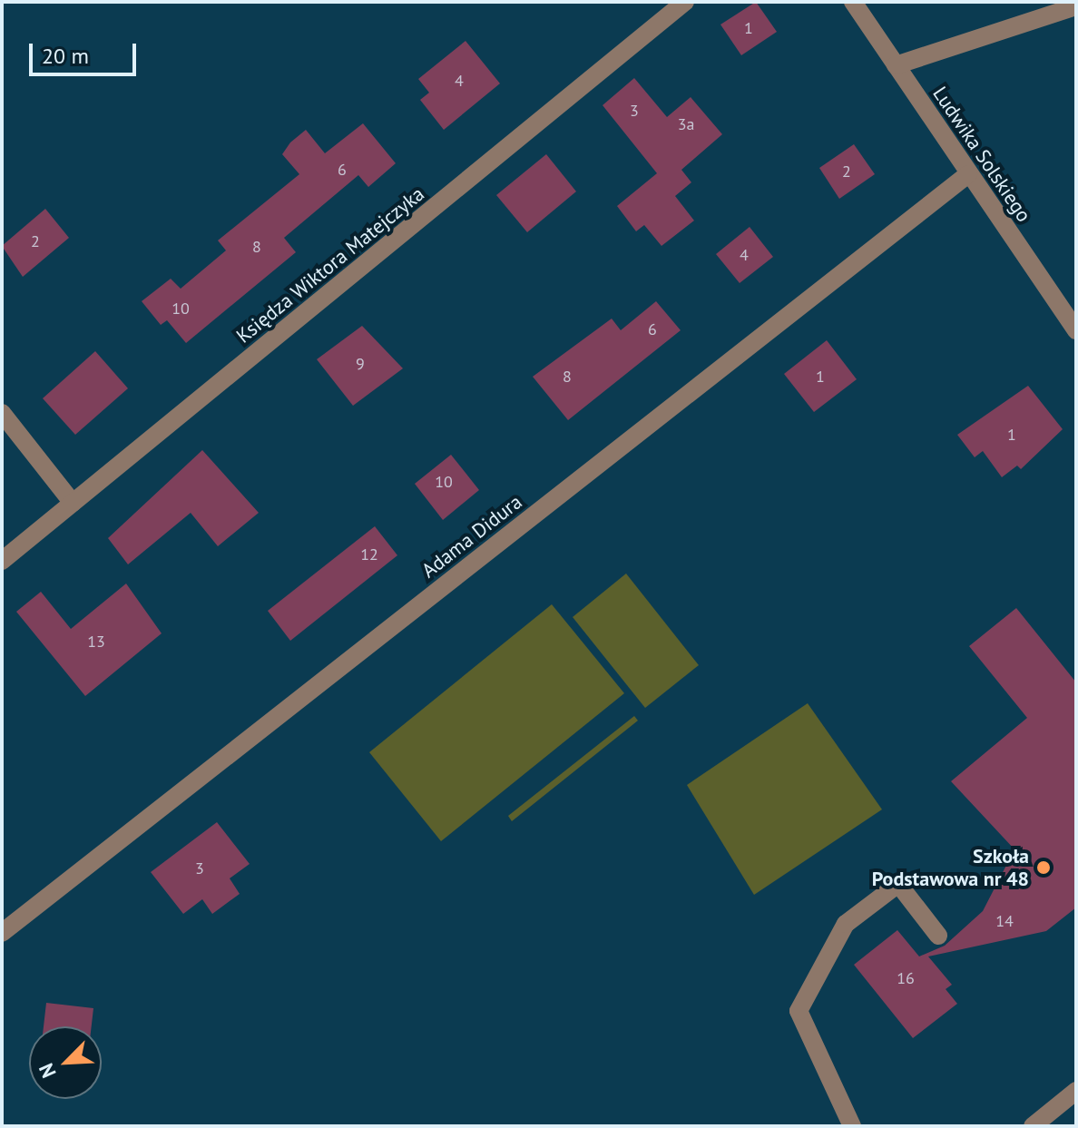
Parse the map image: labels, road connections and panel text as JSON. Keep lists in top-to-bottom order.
{
  "streets": {
    "street": ["Ludwika Solskiego", "Księdza Wiktora Matejczyka", "Adama Didura"]
  },
  "crossings": [
    ["Ludwika Solskiego", "Adama Didura"]
  ],
  "places": ["Szkoła Podstawowa nr 48"],
  "house_numbers": [
    "1",
    "4",
    "3",
    "3a",
    "6",
    "2",
    "2",
    "8",
    "4",
    "10",
    "6",
    "9",
    "8",
    "1",
    "1",
    "10",
    "12",
    "13",
    "3",
    "14",
    "16"
  ],
  "scale_bar": "20 m",
  "north": "bottom left"
}
